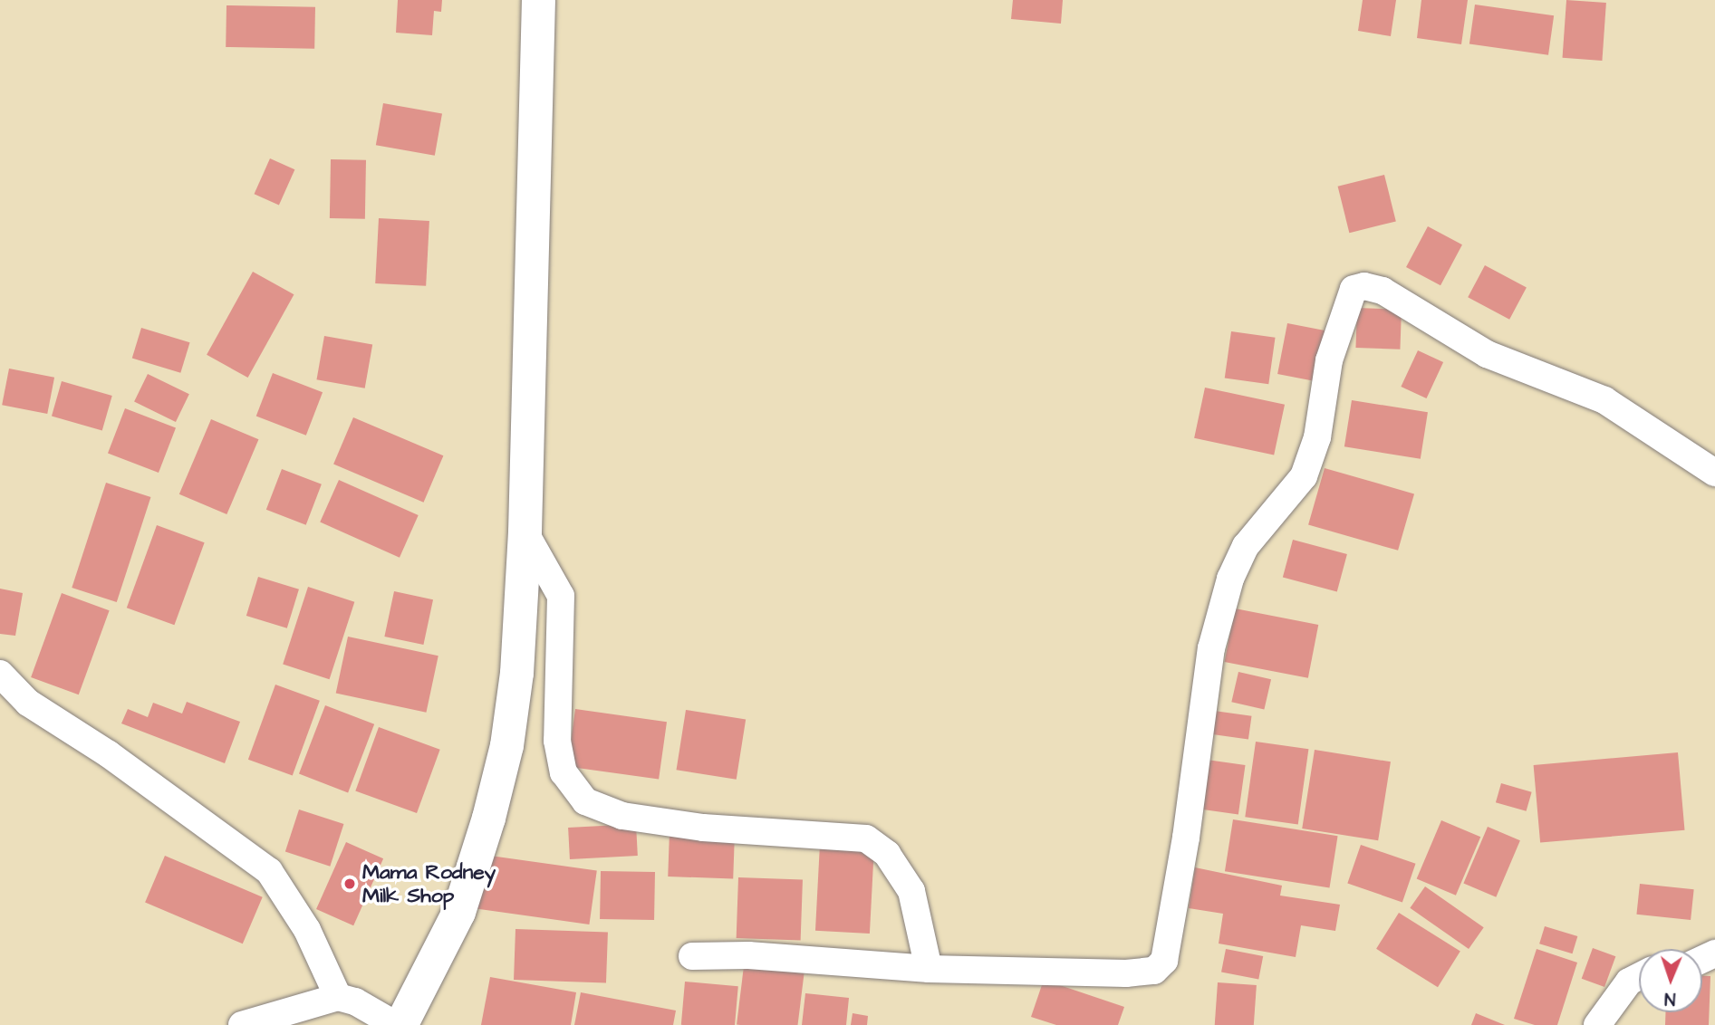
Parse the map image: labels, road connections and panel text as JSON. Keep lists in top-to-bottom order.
{
  "places": ["Mama Rodney Milk Shop"],
  "north": "bottom"
}
